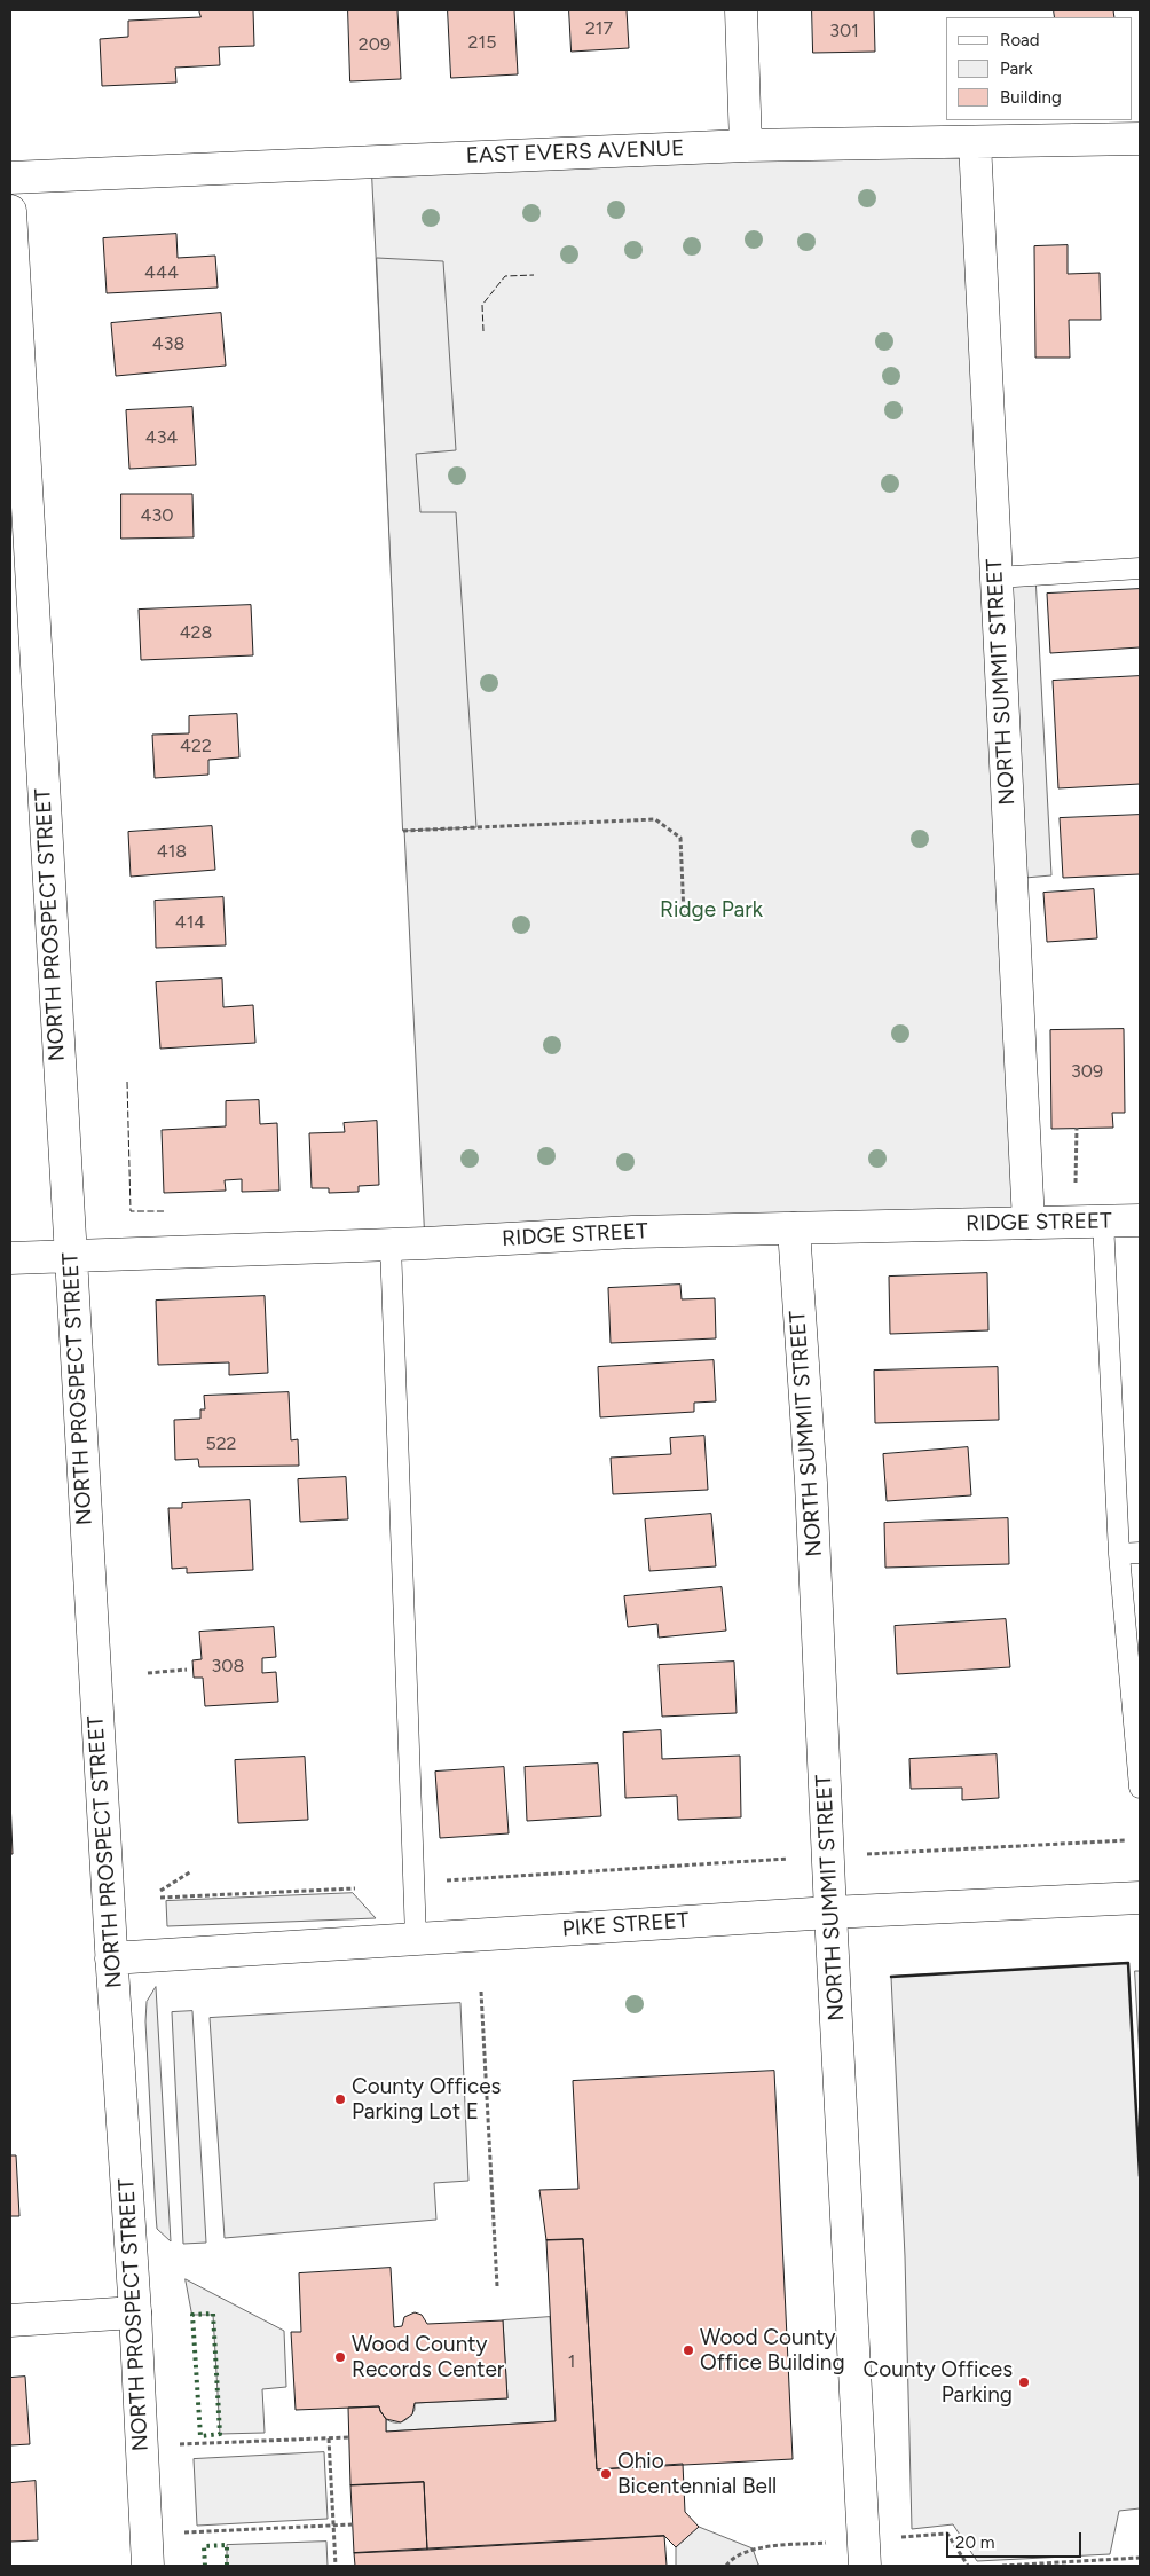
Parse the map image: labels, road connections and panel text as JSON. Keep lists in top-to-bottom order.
{
  "streets": {
    "street": [
      "EAST EVERS AVENUE",
      "NORTH SUMMIT STREET",
      "NORTH PROSPECT STREET",
      "RIDGE STREET",
      "PIKE STREET"
    ]
  },
  "crossings": [
    ["EAST EVERS AVENUE", "NORTH SUMMIT STREET"],
    ["NORTH SUMMIT STREET", "RIDGE STREET"],
    ["NORTH SUMMIT STREET", "PIKE STREET"],
    ["NORTH PROSPECT STREET", "RIDGE STREET"],
    ["NORTH PROSPECT STREET", "PIKE STREET"]
  ],
  "parks": ["Ridge Park"],
  "places": [
    "County Offices Parking Lot E",
    "Wood County Office Building",
    "Wood County Records Center",
    "County Offices Parking",
    "Ohio Bicentennial Bell"
  ],
  "house_numbers": [
    "217",
    "301",
    "215",
    "209",
    "444",
    "438",
    "434",
    "430",
    "428",
    "422",
    "418",
    "414",
    "309",
    "522",
    "308",
    "1"
  ],
  "legend": ["Road", "Park", "Building"],
  "scale_bar": "20 m"
}
